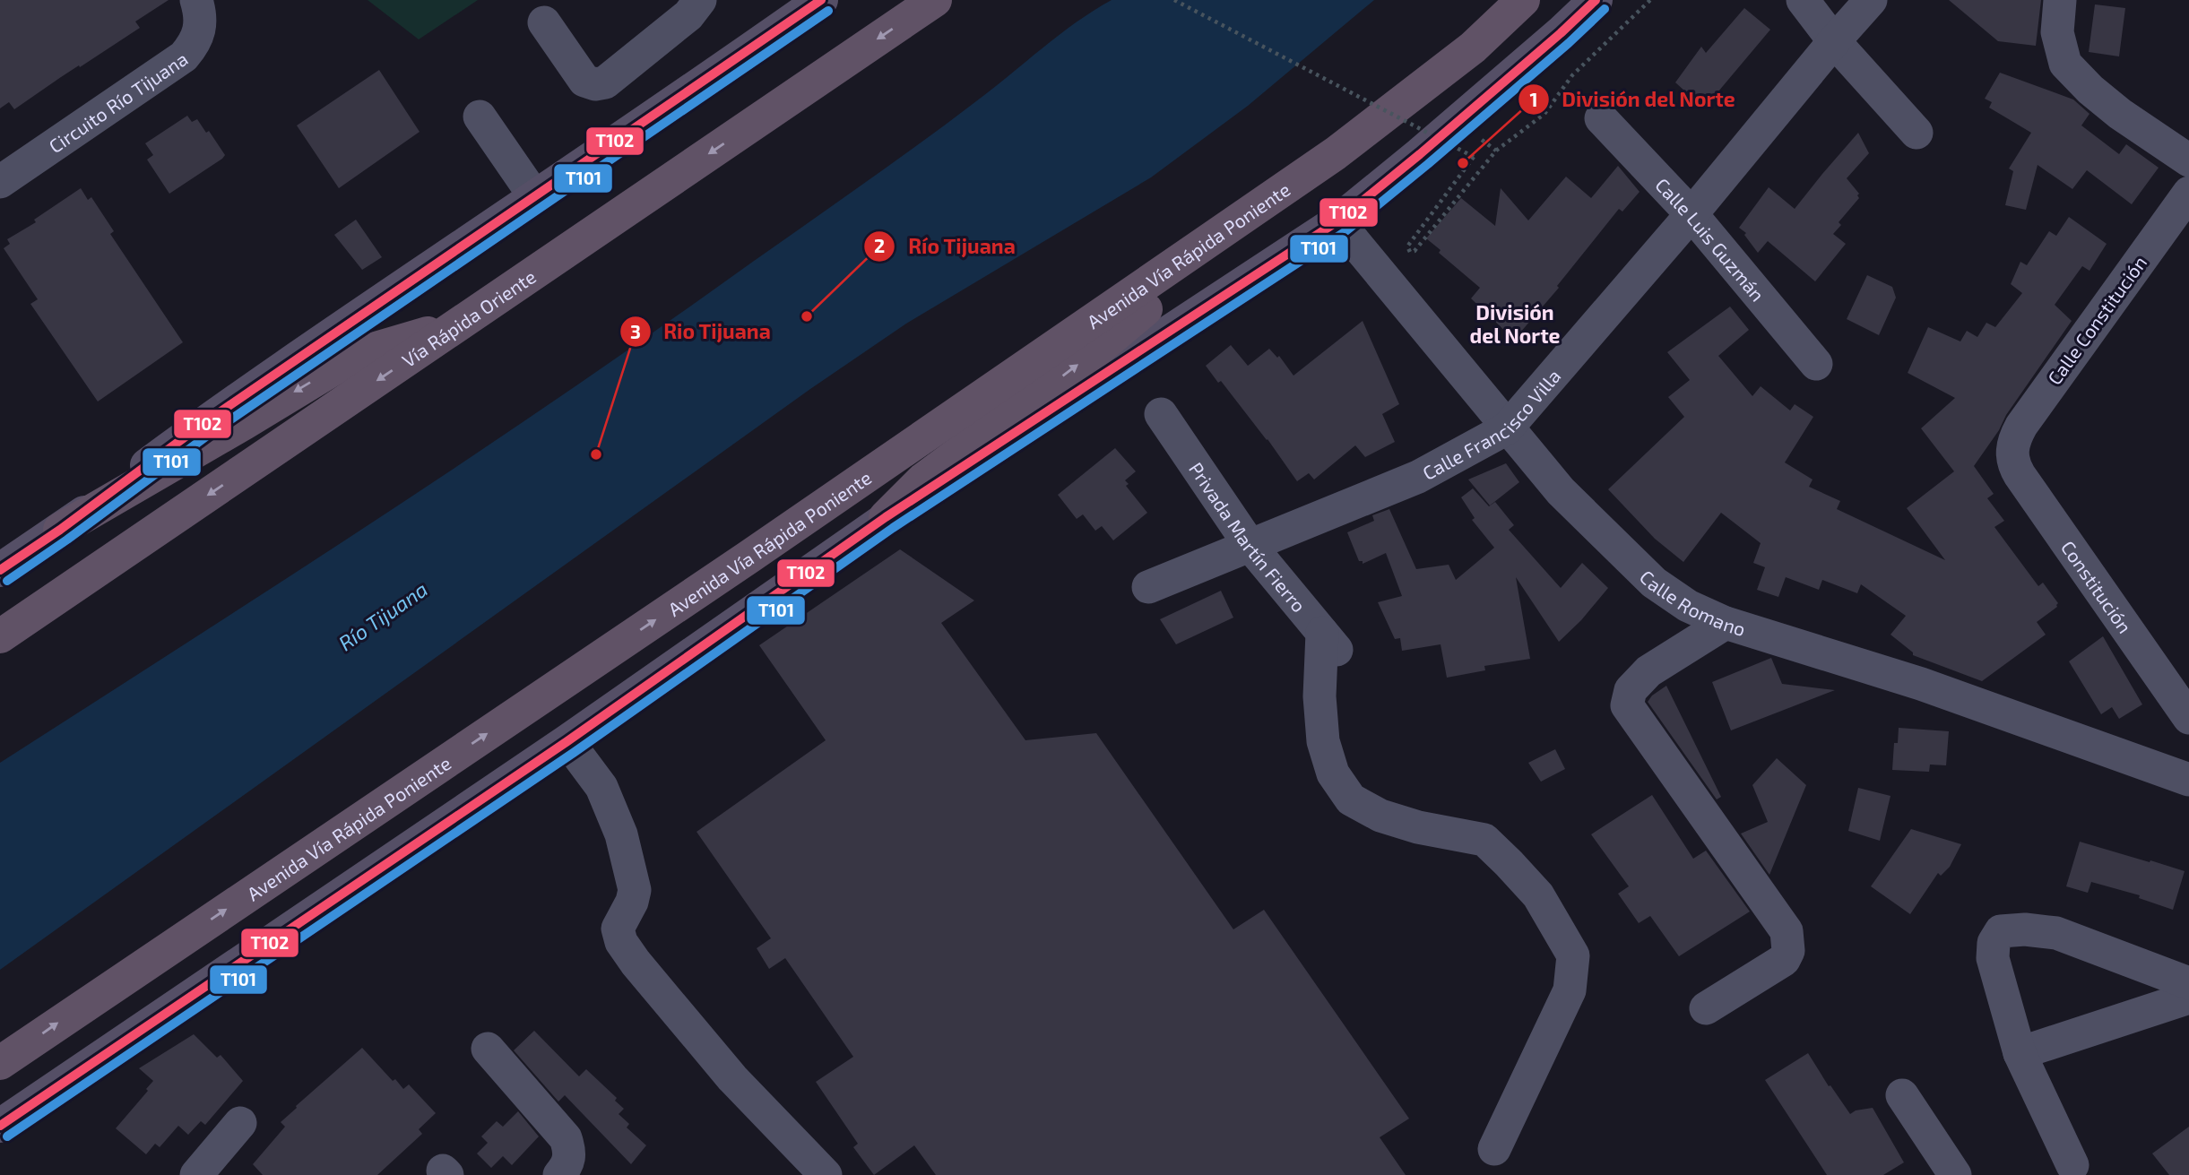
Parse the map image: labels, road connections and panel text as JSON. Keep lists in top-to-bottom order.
{
  "streets": {
    "highway": ["Avenida Vía Rápida Poniente", "Vía Rápida Oriente"],
    "street": [
      "Circuito Río Tijuana",
      "Calle Luis Guzmán",
      "Calle Constitución",
      "Calle Francisco Villa",
      "Privada Martín Fierro",
      "Constitución",
      "Calle Romano"
    ]
  },
  "crossings": [
    ["Calle Luis Guzmán", "Calle Francisco Villa"],
    ["Calle Constitución", "Constitución"],
    ["Calle Francisco Villa", "Privada Martín Fierro"],
    ["Calle Francisco Villa", "Calle Romano"]
  ],
  "one_way": ["Avenida Vía Rápida Poniente"],
  "districts": ["División del Norte"],
  "water": ["Río Tijuana"],
  "places": ["División del Norte", "Río Tijuana", "Rio Tijuana"],
  "lines": ["transit line T102", "transit line T101"]
}
